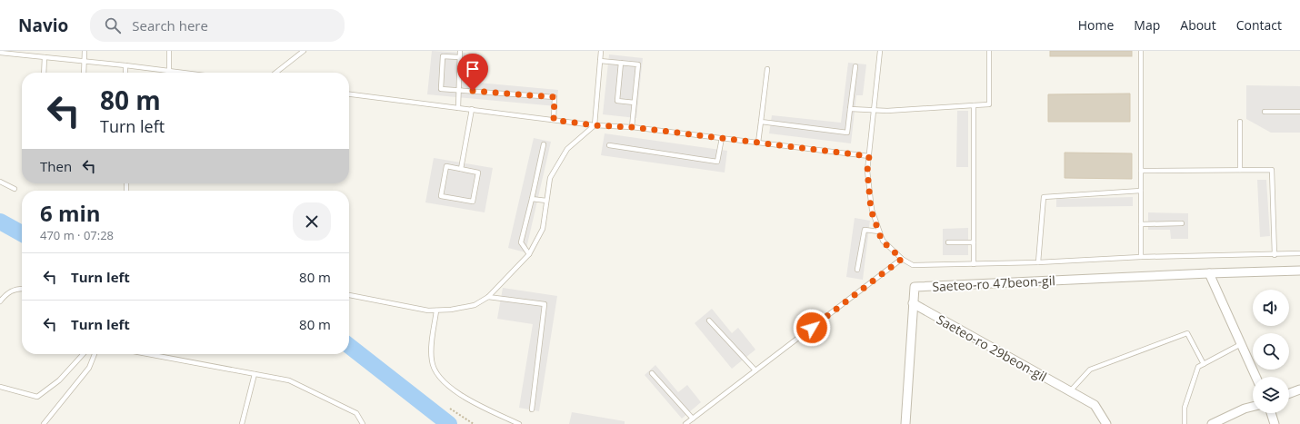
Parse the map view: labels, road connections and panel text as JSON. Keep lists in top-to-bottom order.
{
  "streets": {
    "street": ["Saeteo-ro 47beon-gil", "Saeteo-ro 29beon-gil"]
  },
  "crossings": [
    ["Saeteo-ro 47beon-gil", "Saeteo-ro 29beon-gil"]
  ],
  "page": {
    "header": "Navio",
    "search": "Search here",
    "nav": [
      "Home",
      "Map",
      "About",
      "Contact"
    ],
    "turn": ["80 m", "Turn left"],
    "then": "Then",
    "heading": ["6 min", "470 m · 07:28"],
    "list": [
      {
        "name": "Turn left",
        "value": "80 m"
      },
      {
        "name": "Turn left",
        "value": "80 m"
      }
    ]
  }
}
